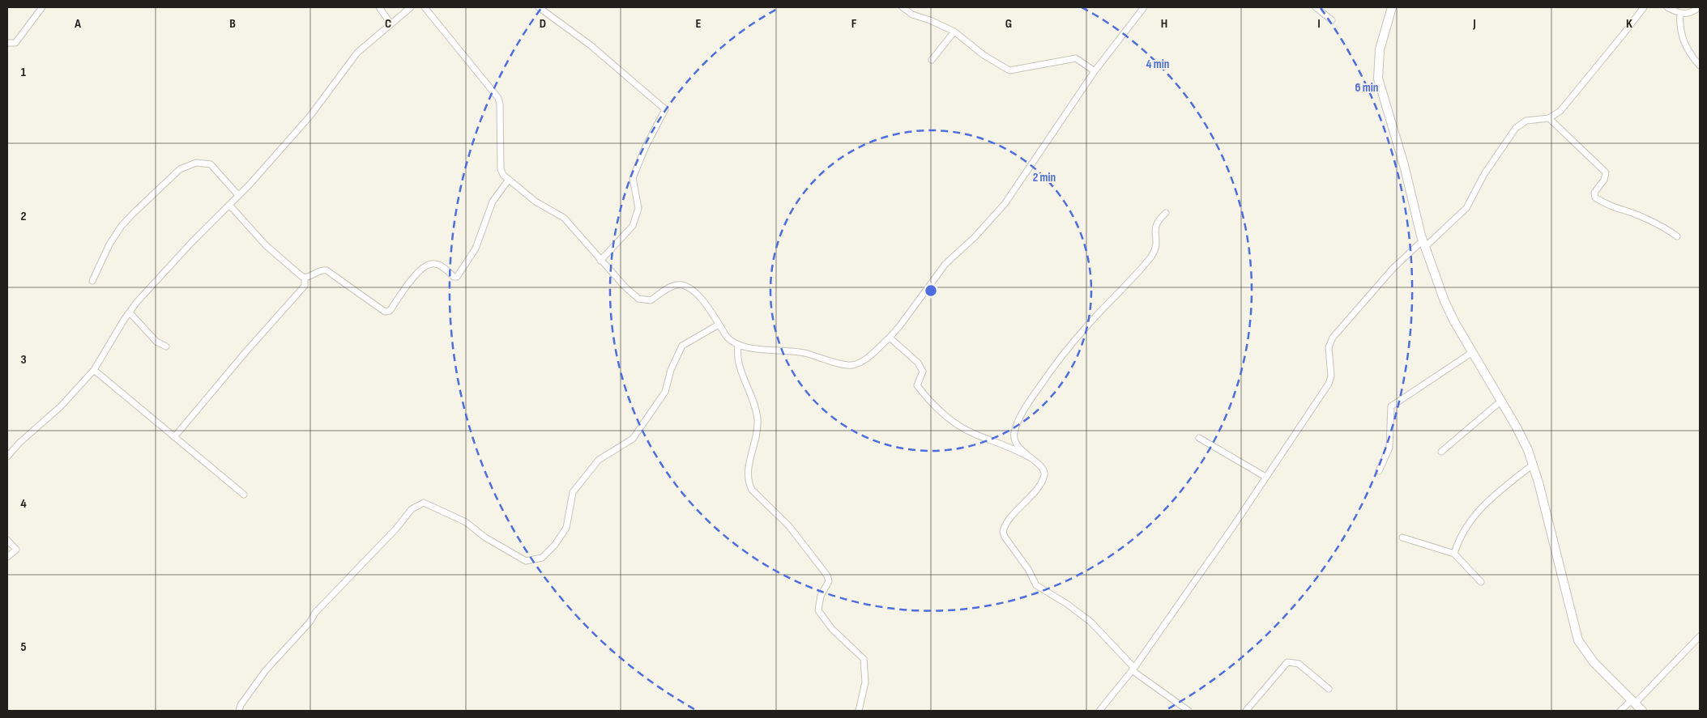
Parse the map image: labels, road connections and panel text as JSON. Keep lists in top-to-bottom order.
{
  "grid": {
    "columns": [
      "A",
      "B",
      "C",
      "D",
      "E",
      "F",
      "G",
      "H",
      "I",
      "J",
      "K"
    ],
    "rows": [
      "1",
      "2",
      "3",
      "4",
      "5"
    ]
  },
  "rings": ["4 min", "6 min", "2 min"]
}
